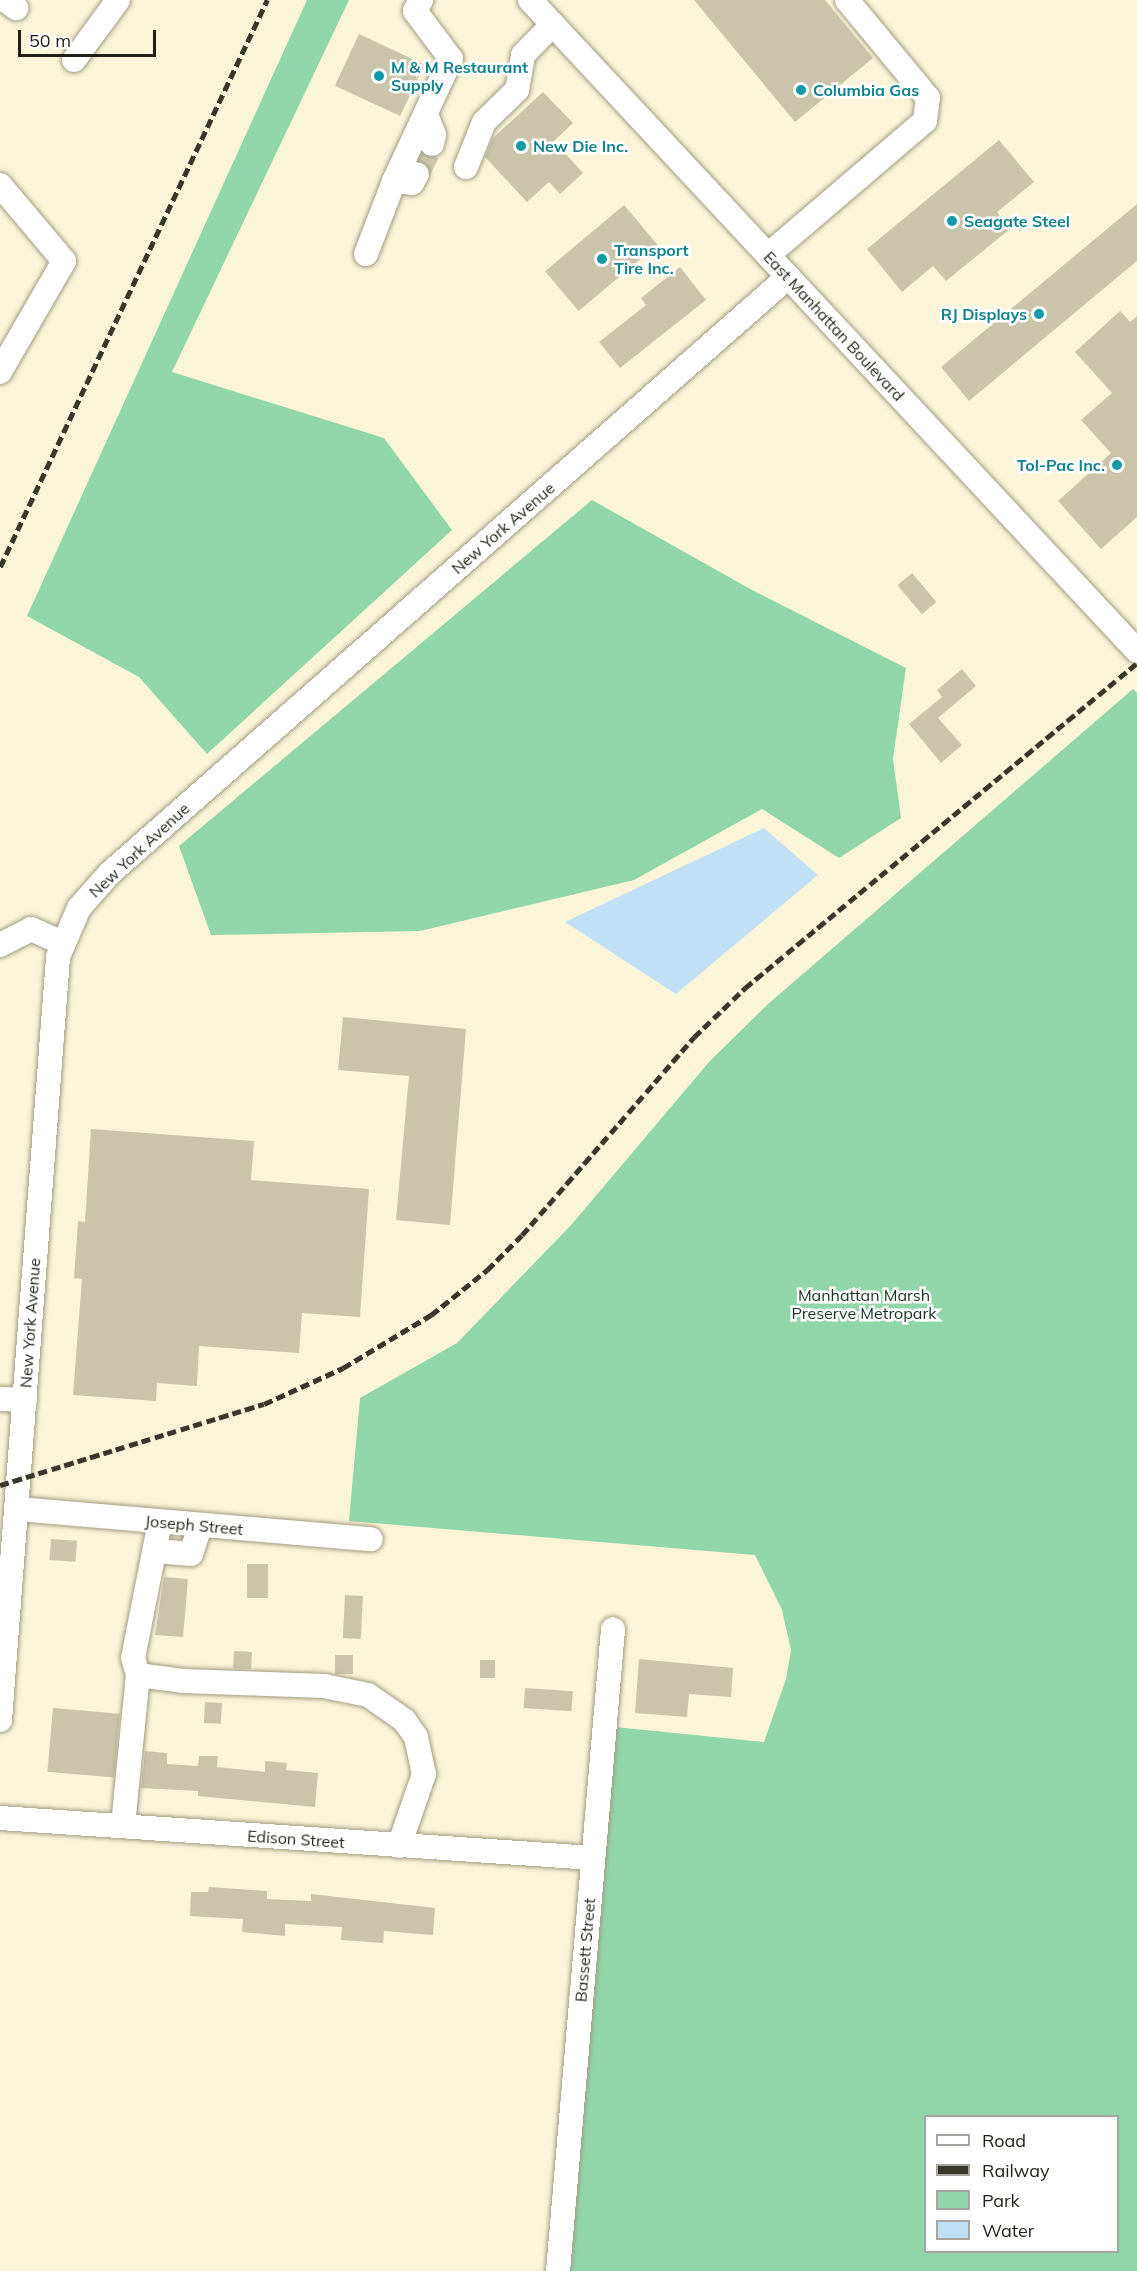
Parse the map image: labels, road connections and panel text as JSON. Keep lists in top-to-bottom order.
{
  "streets": {
    "street": [
      "East Manhattan Boulevard",
      "New York Avenue",
      "Joseph Street",
      "Edison Street",
      "Bassett Street"
    ]
  },
  "crossings": [
    ["East Manhattan Boulevard", "New York Avenue"],
    ["New York Avenue", "Joseph Street"],
    ["Edison Street", "Bassett Street"]
  ],
  "parks": ["Manhattan Marsh Preserve Metropark"],
  "places": [
    "M & M Restaurant Supply",
    "Columbia Gas",
    "New Die Inc.",
    "Seagate Steel",
    "Transport Tire Inc.",
    "RJ Displays",
    "Tol-Pac Inc."
  ],
  "legend": [
    "Road",
    "Railway",
    "Park",
    "Water"
  ],
  "scale_bar": "50 m"
}
